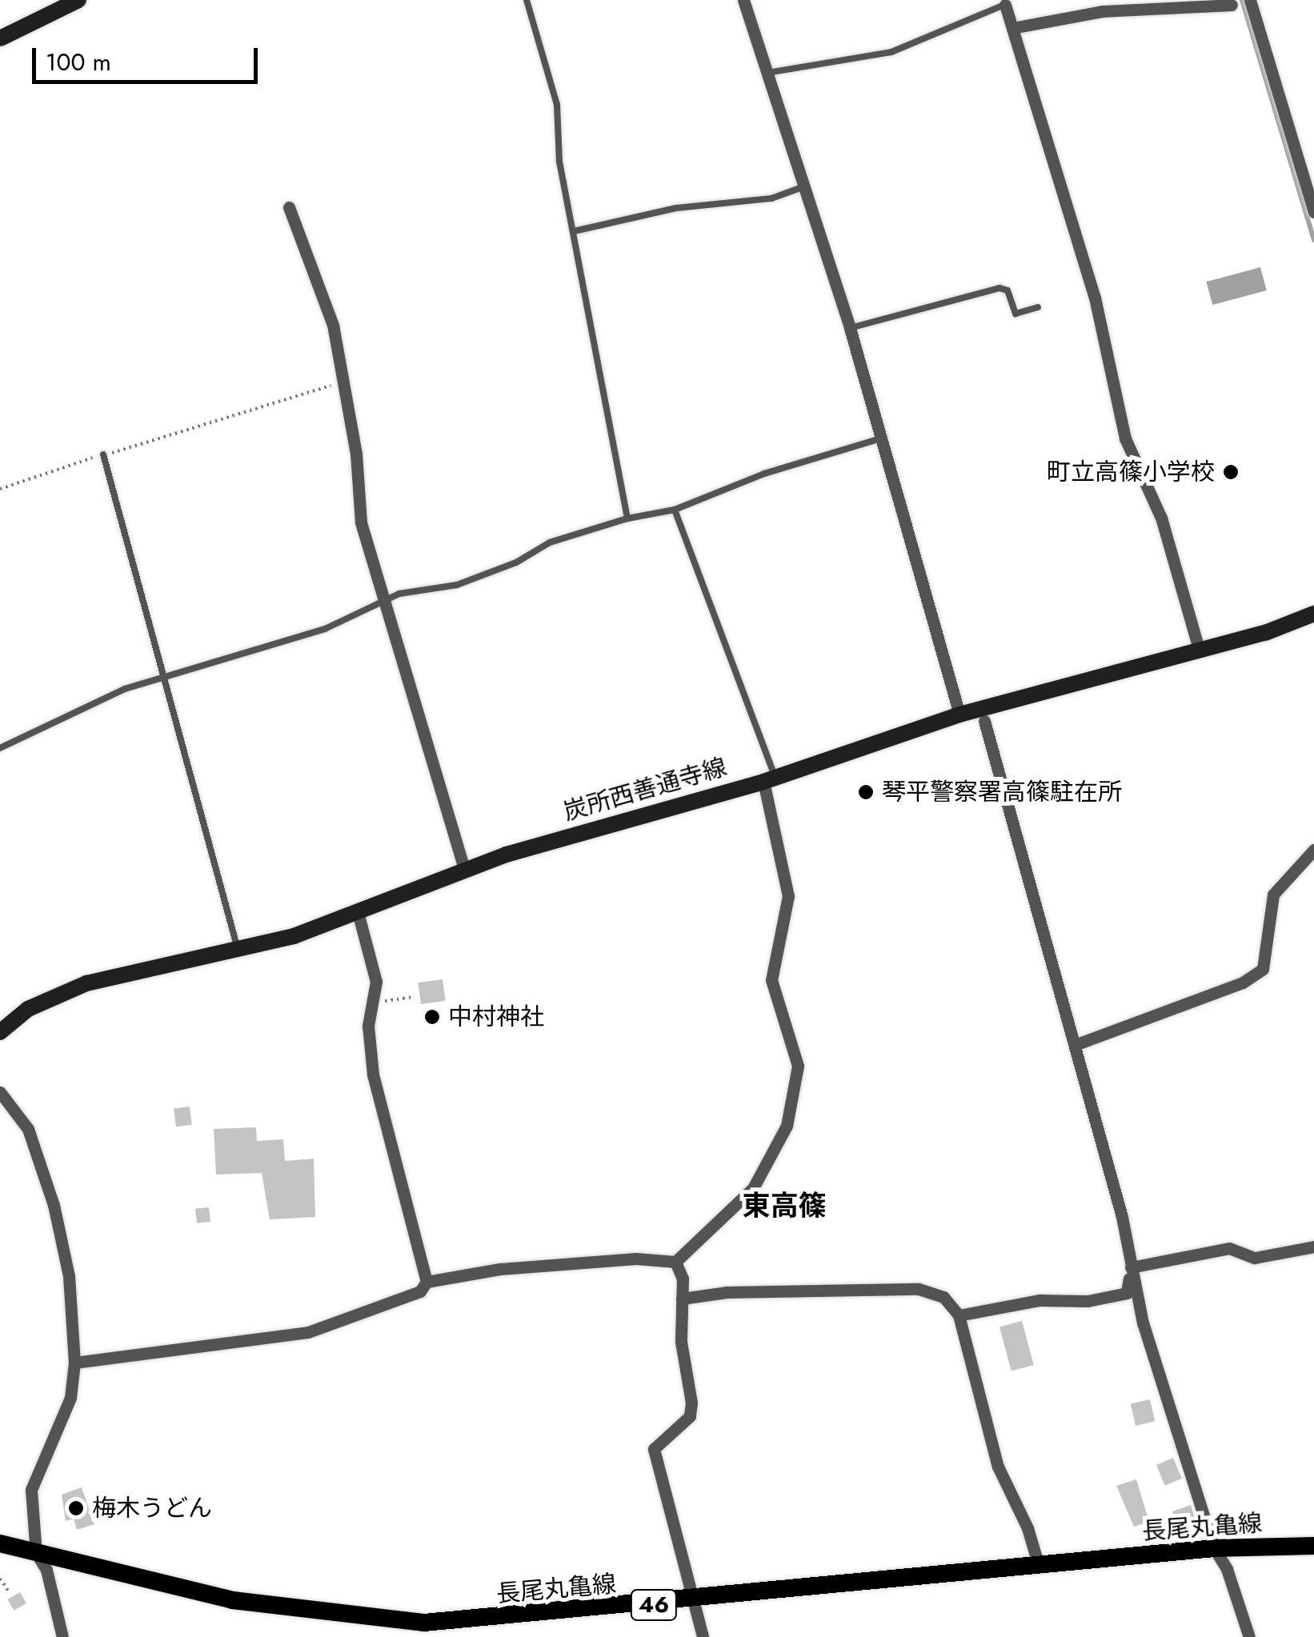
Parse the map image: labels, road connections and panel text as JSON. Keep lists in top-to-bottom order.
{
  "streets": {
    "main road": ["炭所西善通寺線", "長尾丸亀線", "46"]
  },
  "districts": ["東高篠"],
  "places": [
    "町立高篠小学校",
    "琴平警察署高篠駐在所",
    "中村神社",
    "梅木うどん"
  ],
  "scale_bar": "100 m"
}
